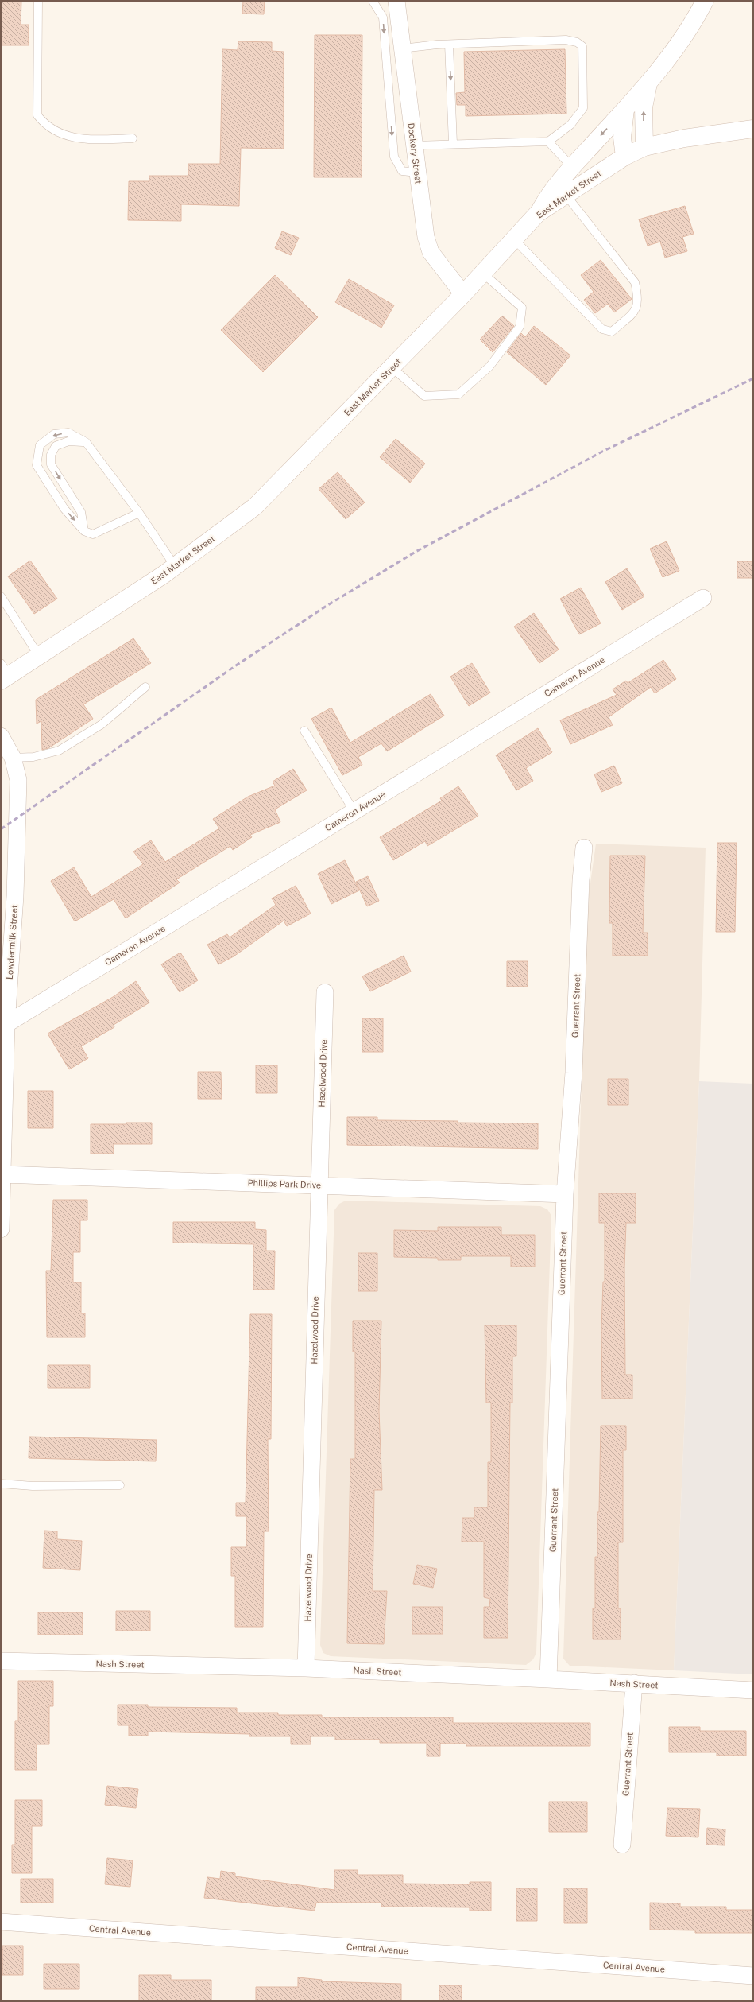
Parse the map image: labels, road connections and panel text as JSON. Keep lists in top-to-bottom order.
{
  "streets": {
    "main road": ["East Market Street"],
    "street": [
      "Dockery Street",
      "Cameron Avenue",
      "Lowdermilk Street",
      "Guerrant Street",
      "Hazelwood Drive",
      "Phillips Park Drive",
      "Nash Street",
      "Central Avenue"
    ]
  },
  "crossings": [
    ["Dockery Street", "East Market Street"],
    ["Cameron Avenue", "Lowdermilk Street"],
    ["Lowdermilk Street", "Phillips Park Drive"],
    ["Guerrant Street", "Phillips Park Drive"],
    ["Guerrant Street", "Nash Street"],
    ["Hazelwood Drive", "Phillips Park Drive"],
    ["Hazelwood Drive", "Nash Street"]
  ]
}
